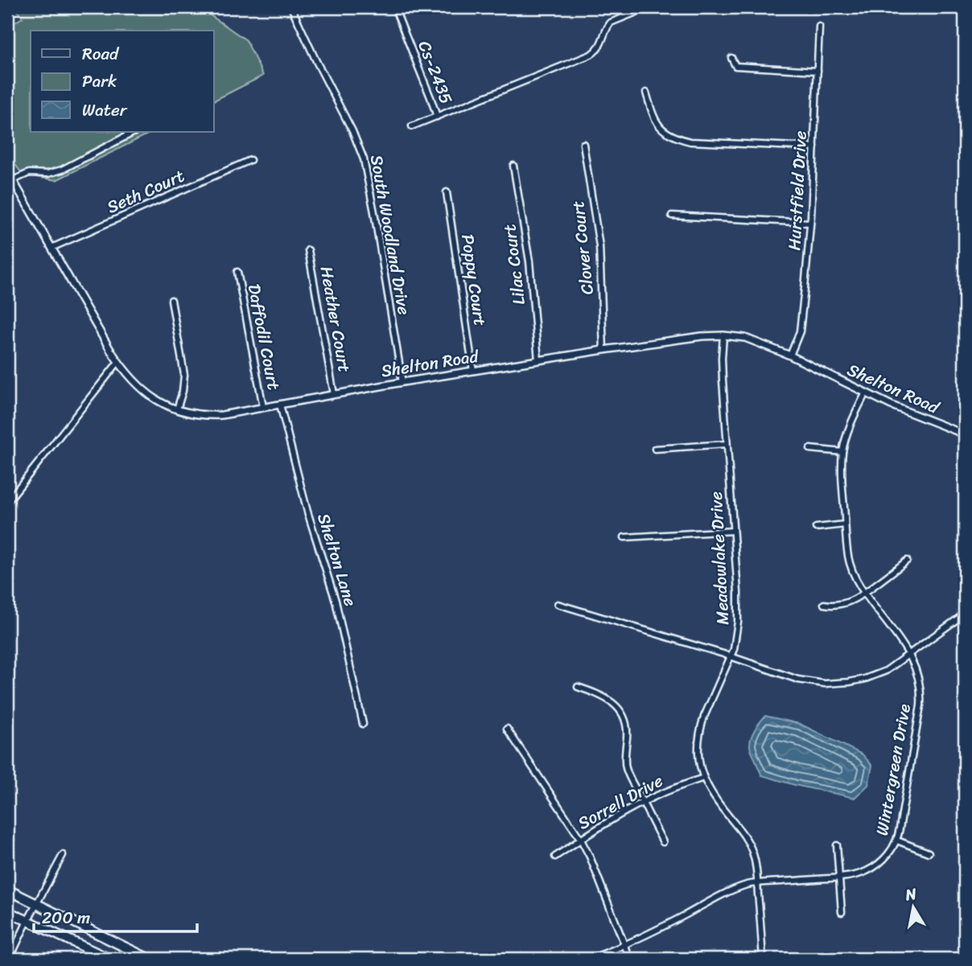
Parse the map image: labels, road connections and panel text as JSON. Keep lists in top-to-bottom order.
{
  "streets": {
    "street": [
      "Cs-2435",
      "Hurstfield Drive",
      "Seth Court",
      "South Woodland Drive",
      "Clover Court",
      "Lilac Court",
      "Poppy Court",
      "Heather Court",
      "Daffodil Court",
      "Shelton Road",
      "Meadowlake Drive",
      "Shelton Lane",
      "Wintergreen Drive",
      "Sorrell Drive"
    ]
  },
  "crossings": [
    ["Hurstfield Drive", "Shelton Road"],
    ["Seth Court", "Shelton Road"],
    ["South Woodland Drive", "Shelton Road"],
    ["Clover Court", "Shelton Road"],
    ["Lilac Court", "Shelton Road"],
    ["Poppy Court", "Shelton Road"],
    ["Heather Court", "Shelton Road"],
    ["Daffodil Court", "Shelton Road"],
    ["Shelton Road", "Meadowlake Drive"],
    ["Shelton Road", "Shelton Lane"],
    ["Shelton Road", "Wintergreen Drive"],
    ["Meadowlake Drive", "Wintergreen Drive"],
    ["Meadowlake Drive", "Sorrell Drive"]
  ],
  "legend": ["Road", "Park", "Water"],
  "scale_bar": "200 m",
  "north": "top"
}
